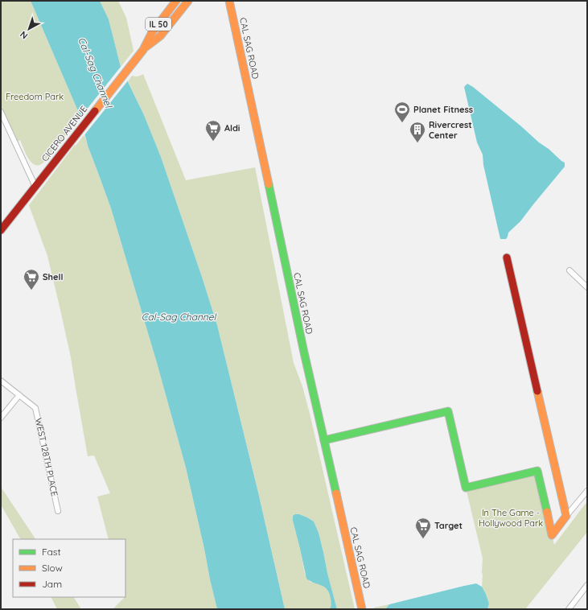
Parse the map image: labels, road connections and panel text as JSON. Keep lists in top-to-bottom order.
{
  "streets": {
    "main road": ["IL 50", "CAL SAG ROAD", "CICERO AVENUE"],
    "street": ["WEST 128TH PLACE"]
  },
  "water": ["Cal-Sag Channel"],
  "parks": ["Freedom Park", "In The Game - Hollywood Park"],
  "places": {
    "sports": ["Planet Fitness"],
    "supermarket": ["Aldi", "Shell", "Target"],
    "building": ["Rivercrest Center"]
  },
  "legend": ["Fast", "Slow", "Jam"],
  "north": "bottom left"
}
